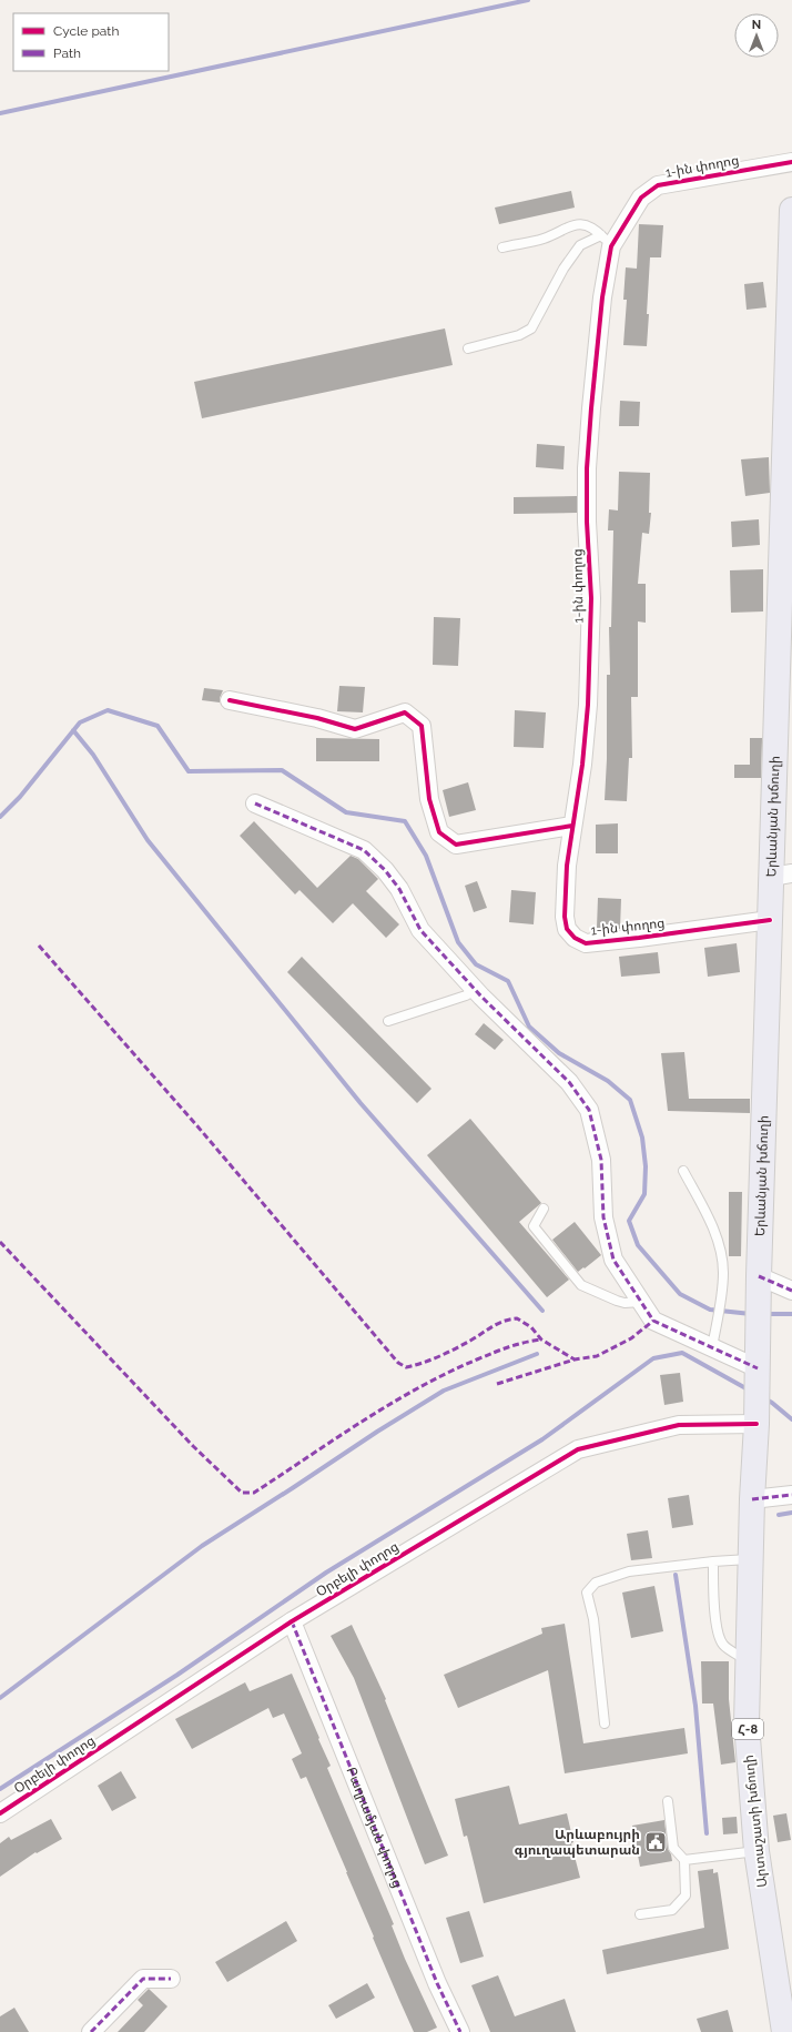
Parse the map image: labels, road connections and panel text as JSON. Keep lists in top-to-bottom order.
{
  "streets": {
    "main road": ["Երևանյան խճուղի", "Հ-8", "Արտաշատի խճուղի"],
    "street": ["1-ին փողոց", "Օրբելի փողոց", "Բաղրամյան փողոց"]
  },
  "crossings": [
    ["1-ին փողոց", "Երևանյան խճուղի"],
    ["Երևանյան խճուղի", "Օրբելի փողոց"],
    ["Երևանյան խճուղի", "Արտաշատի խճուղի"],
    ["Օրբելի փողոց", "Արտաշատի խճուղի"],
    ["Օրբելի փողոց", "Բաղրամյան փողոց"]
  ],
  "places": {
    "public building": ["Արևաբույրի գյուղապետարան"]
  },
  "legend": ["Cycle path", "Path"],
  "north": "top"
}
